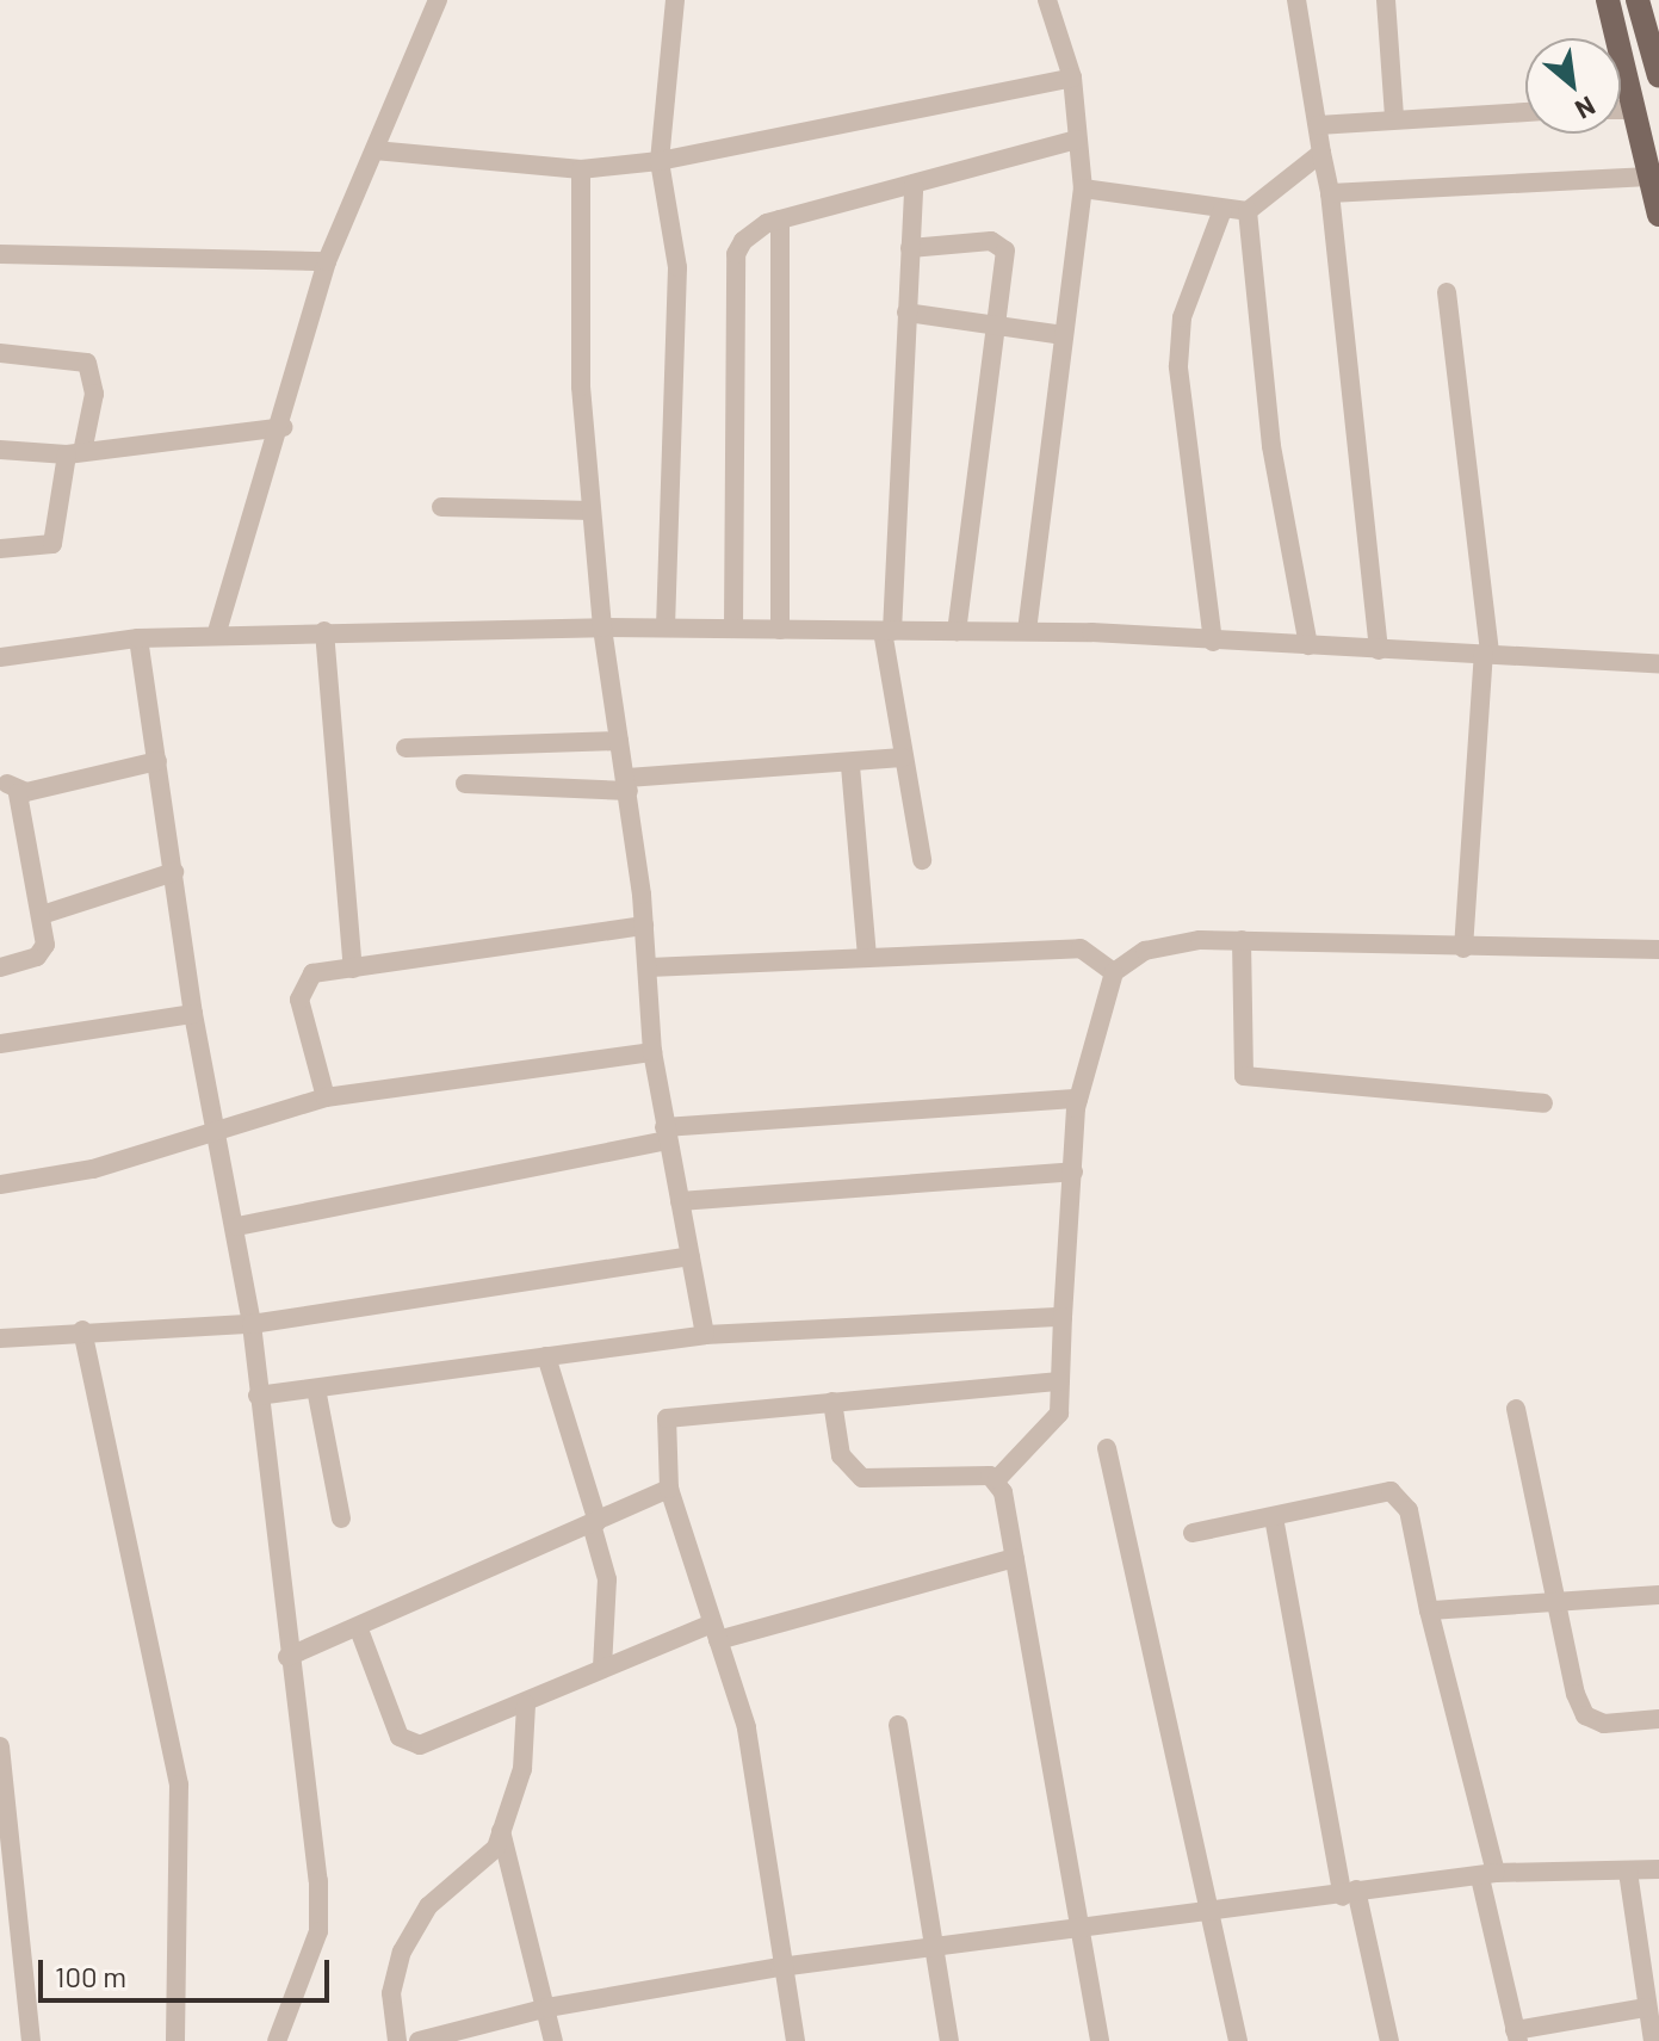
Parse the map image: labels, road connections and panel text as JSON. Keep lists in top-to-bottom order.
{
  "scale_bar": "100 m",
  "north": "bottom right"
}
